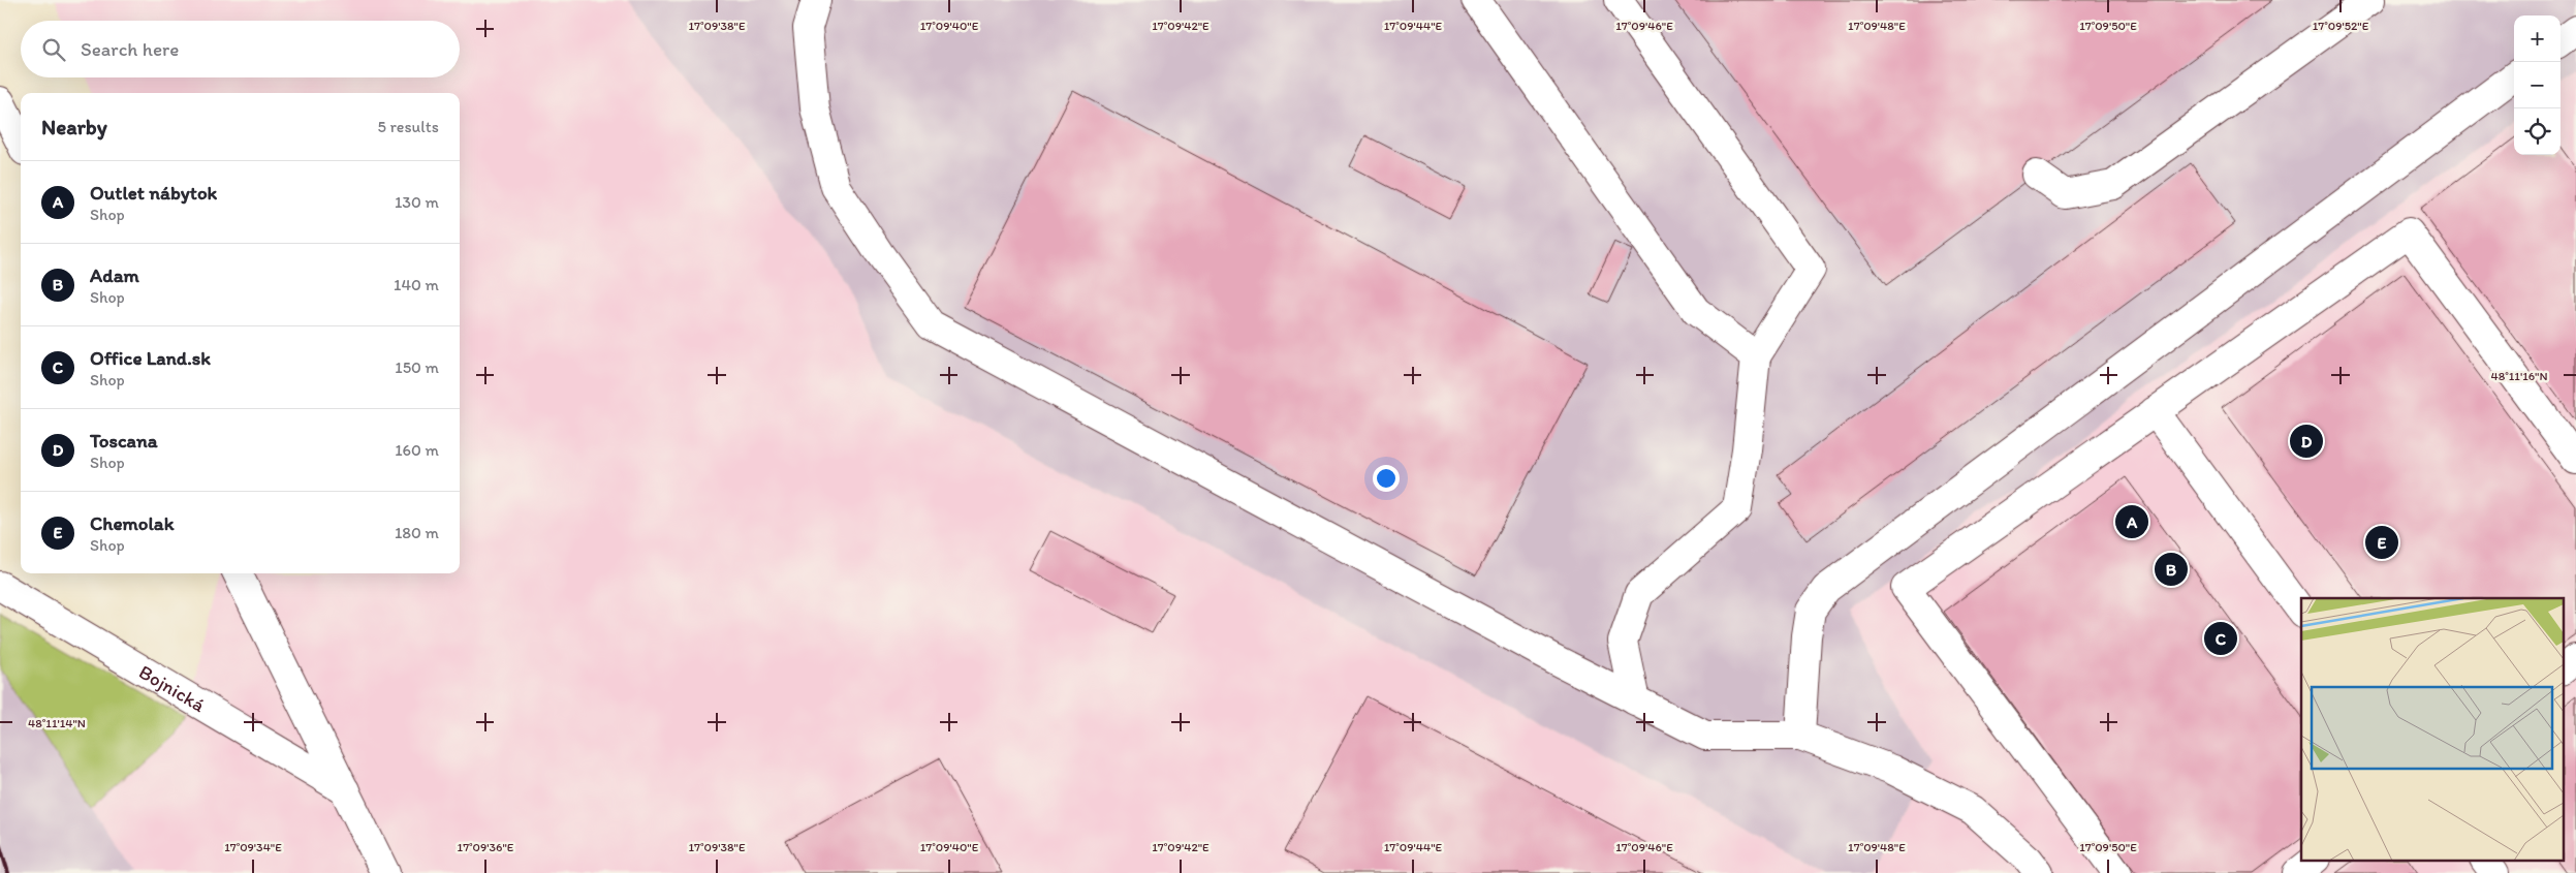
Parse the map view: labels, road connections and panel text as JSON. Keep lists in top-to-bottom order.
{
  "streets": {
    "street": ["Bojnická"]
  },
  "page": {
    "map_buttons": ["+", "−"],
    "search": "Search here",
    "heading": ["Nearby", "5 results"],
    "list": [
      {
        "mark": "A",
        "name": "Outlet nábytok",
        "note": "Shop",
        "value": "130 m"
      },
      {
        "mark": "B",
        "name": "Adam",
        "note": "Shop",
        "value": "140 m"
      },
      {
        "mark": "C",
        "name": "Office Land.sk",
        "note": "Shop",
        "value": "150 m"
      },
      {
        "mark": "D",
        "name": "Toscana",
        "note": "Shop",
        "value": "160 m"
      },
      {
        "mark": "E",
        "name": "Chemolak",
        "note": "Shop",
        "value": "180 m"
      }
    ],
    "pins": [
      "D",
      "A",
      "E",
      "B",
      "C"
    ]
  },
  "coordinates": [
    "17°09'38\"E",
    "17°09'40\"E",
    "17°09'42\"E",
    "17°09'44\"E",
    "17°09'46\"E",
    "17°09'48\"E",
    "17°09'50\"E",
    "17°09'52\"E",
    "48°11'16\"N",
    "48°11'14\"N",
    "17°09'34\"E",
    "17°09'36\"E"
  ]
}
